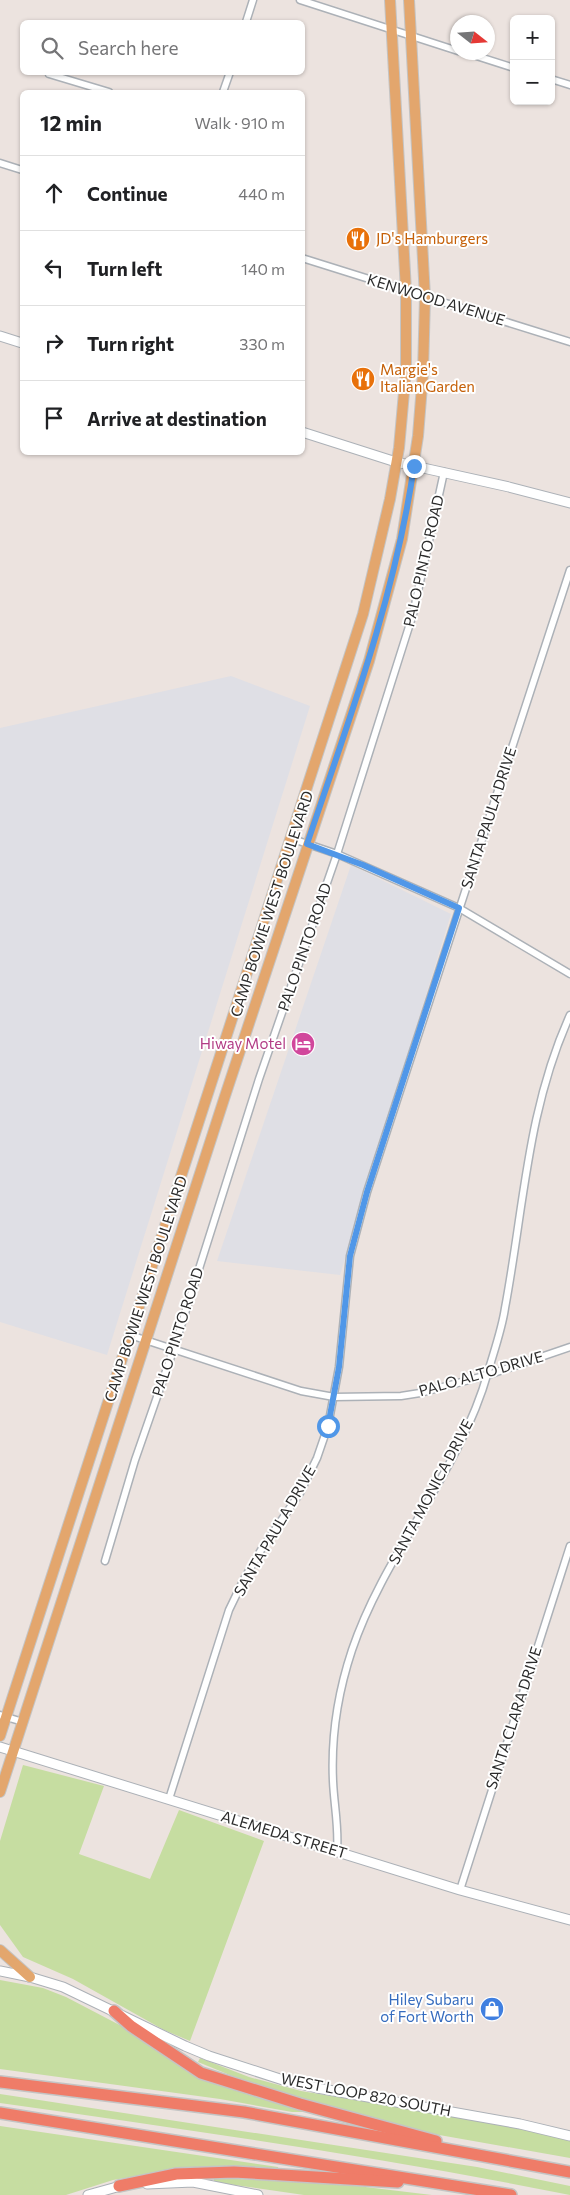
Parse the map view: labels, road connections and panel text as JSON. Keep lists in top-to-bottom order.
{
  "streets": {
    "main road": ["CAMP BOWIE WEST BOULEVARD", "ALEMEDA STREET", "WEST LOOP 820 SOUTH"],
    "street": [
      "KENWOOD AVENUE",
      "PALO PINTO ROAD",
      "SANTA PAULA DRIVE",
      "PALO ALTO DRIVE",
      "SANTA MONICA DRIVE",
      "SANTA CLARA DRIVE"
    ]
  },
  "crossings": [
    ["KENWOOD AVENUE", "CAMP BOWIE WEST BOULEVARD"],
    ["PALO PINTO ROAD", "PALO ALTO DRIVE"],
    ["SANTA PAULA DRIVE", "PALO ALTO DRIVE"],
    ["SANTA PAULA DRIVE", "ALEMEDA STREET"],
    ["CAMP BOWIE WEST BOULEVARD", "PALO ALTO DRIVE"],
    ["CAMP BOWIE WEST BOULEVARD", "ALEMEDA STREET"],
    ["PALO ALTO DRIVE", "SANTA MONICA DRIVE"],
    ["SANTA MONICA DRIVE", "ALEMEDA STREET"],
    ["SANTA CLARA DRIVE", "ALEMEDA STREET"]
  ],
  "places": {
    "restaurant": ["JD's Hamburgers", "Margie's Italian Garden"],
    "hotel": ["Hiway Motel"],
    "shop": ["Hiley Subaru of Fort Worth"]
  },
  "north": "right",
  "page": {
    "map_buttons": ["+", "−"],
    "search": "Search here",
    "heading": ["12 min", "Walk · 910 m"],
    "list": [
      ["Continue", "440 m"],
      ["Turn left", "140 m"],
      ["Turn right", "330 m"],
      "Arrive at destination"
    ]
  }
}
